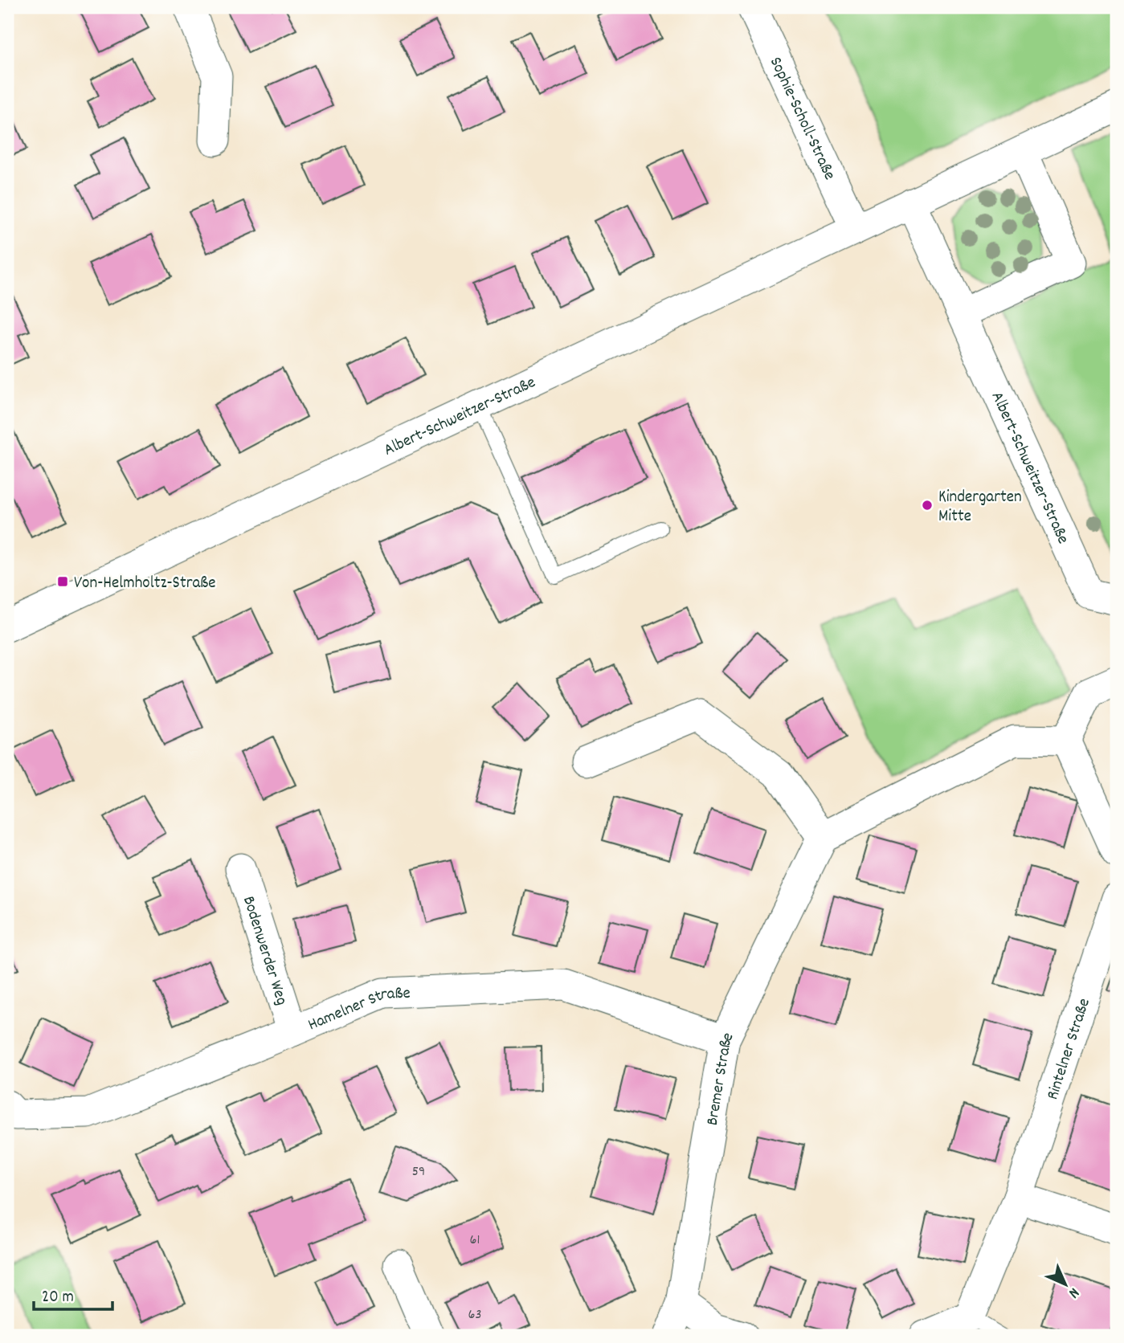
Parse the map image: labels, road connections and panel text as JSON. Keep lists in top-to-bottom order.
{
  "streets": {
    "street": [
      "Sophie-Scholl-Straße",
      "Albert-Schweitzer-Straße",
      "Bodenwerder Weg",
      "Hamelner Straße",
      "Rintelner Straße",
      "Bremer Straße"
    ]
  },
  "crossings": [
    ["Sophie-Scholl-Straße", "Albert-Schweitzer-Straße"],
    ["Bodenwerder Weg", "Hamelner Straße"],
    ["Hamelner Straße", "Bremer Straße"]
  ],
  "places": {
    "other": ["Kindergarten Mitte"],
    "transit": ["Von-Helmholtz-Straße"]
  },
  "house_numbers": ["59", "61", "63"],
  "scale_bar": "20 m",
  "north": "bottom right"
}
